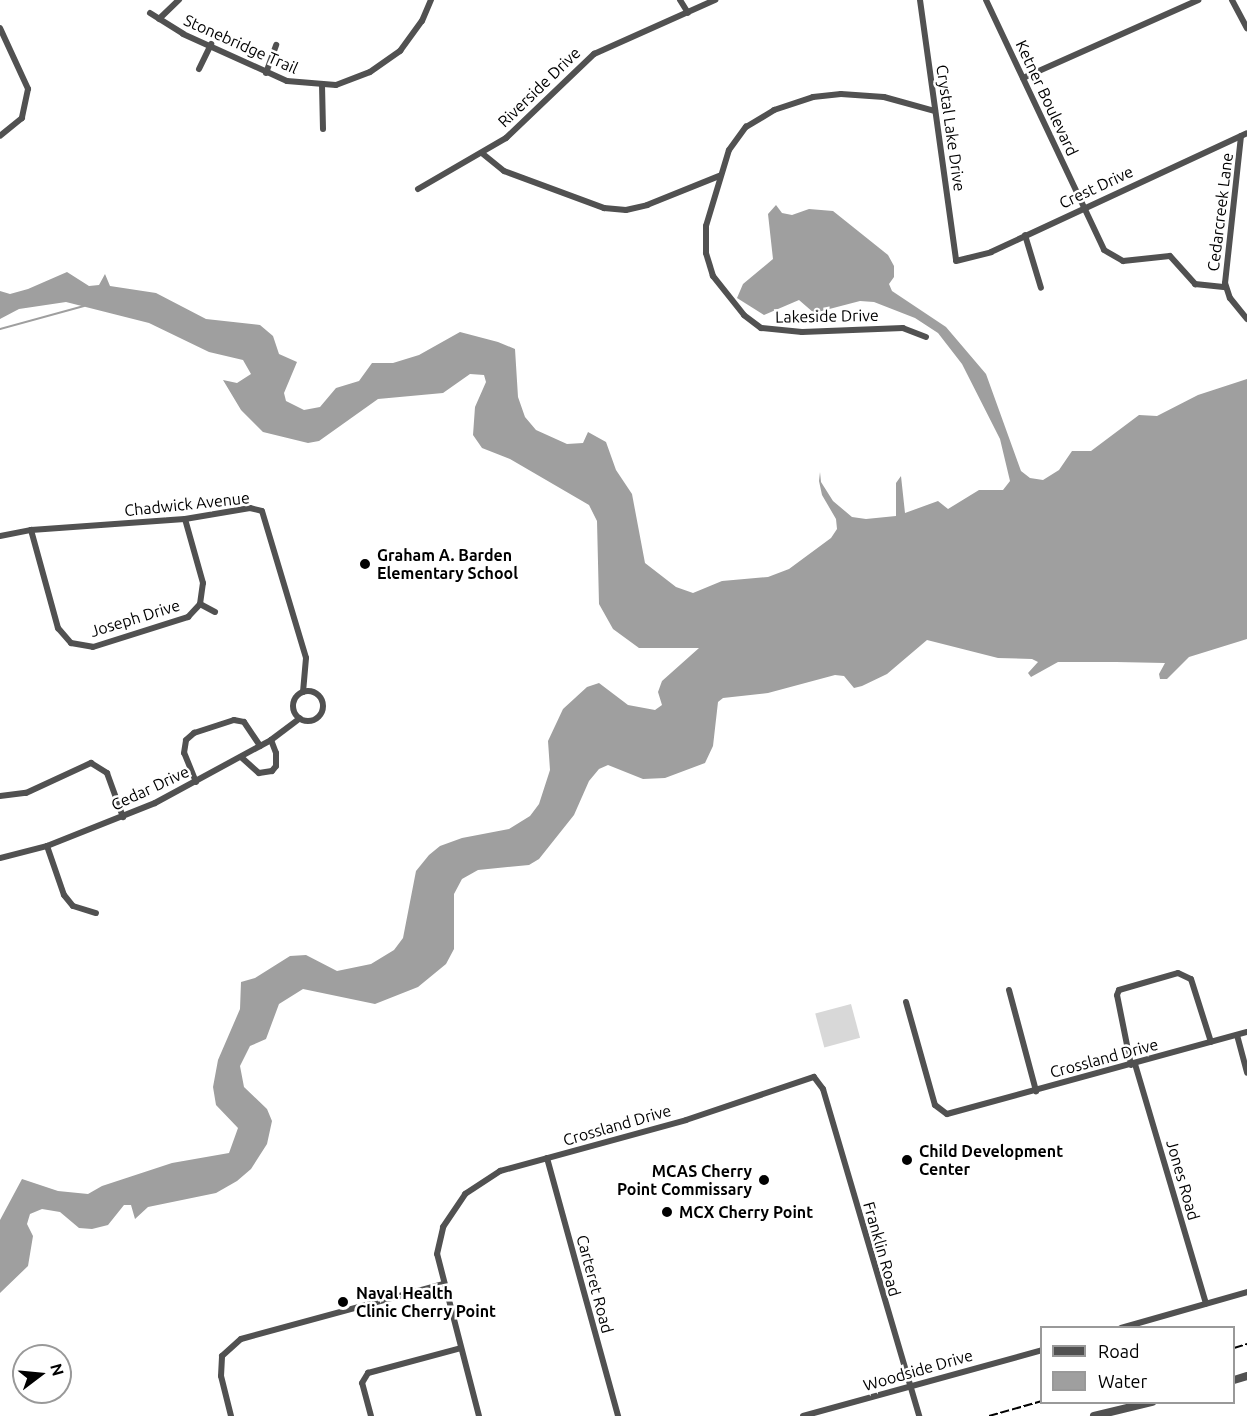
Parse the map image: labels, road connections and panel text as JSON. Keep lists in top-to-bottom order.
{
  "streets": {
    "street": [
      "Stonebridge Trail",
      "Riverside Drive",
      "Ketner Boulevard",
      "Crystal Lake Drive",
      "Crest Drive",
      "Cedarcreek Lane",
      "Lakeside Drive",
      "Chadwick Avenue",
      "Joseph Drive",
      "Cedar Drive",
      "Crossland Drive",
      "Jones Road",
      "Franklin Road",
      "Carteret Road",
      "Woodside Drive"
    ]
  },
  "crossings": [
    ["Ketner Boulevard", "Crest Drive"],
    ["Ketner Boulevard", "Cedarcreek Lane"],
    ["Crystal Lake Drive", "Crest Drive"],
    ["Crystal Lake Drive", "Lakeside Drive"],
    ["Crest Drive", "Cedarcreek Lane"],
    ["Chadwick Avenue", "Joseph Drive"],
    ["Chadwick Avenue", "Cedar Drive"],
    ["Crossland Drive", "Jones Road"],
    ["Crossland Drive", "Franklin Road"],
    ["Crossland Drive", "Carteret Road"],
    ["Franklin Road", "Woodside Drive"]
  ],
  "places": [
    "Graham A. Barden Elementary School",
    "Child Development Center",
    "MCAS Cherry Point Commissary",
    "MCX Cherry Point",
    "Naval Health Clinic Cherry Point"
  ],
  "legend": ["Road", "Water"],
  "north": "right"
}
